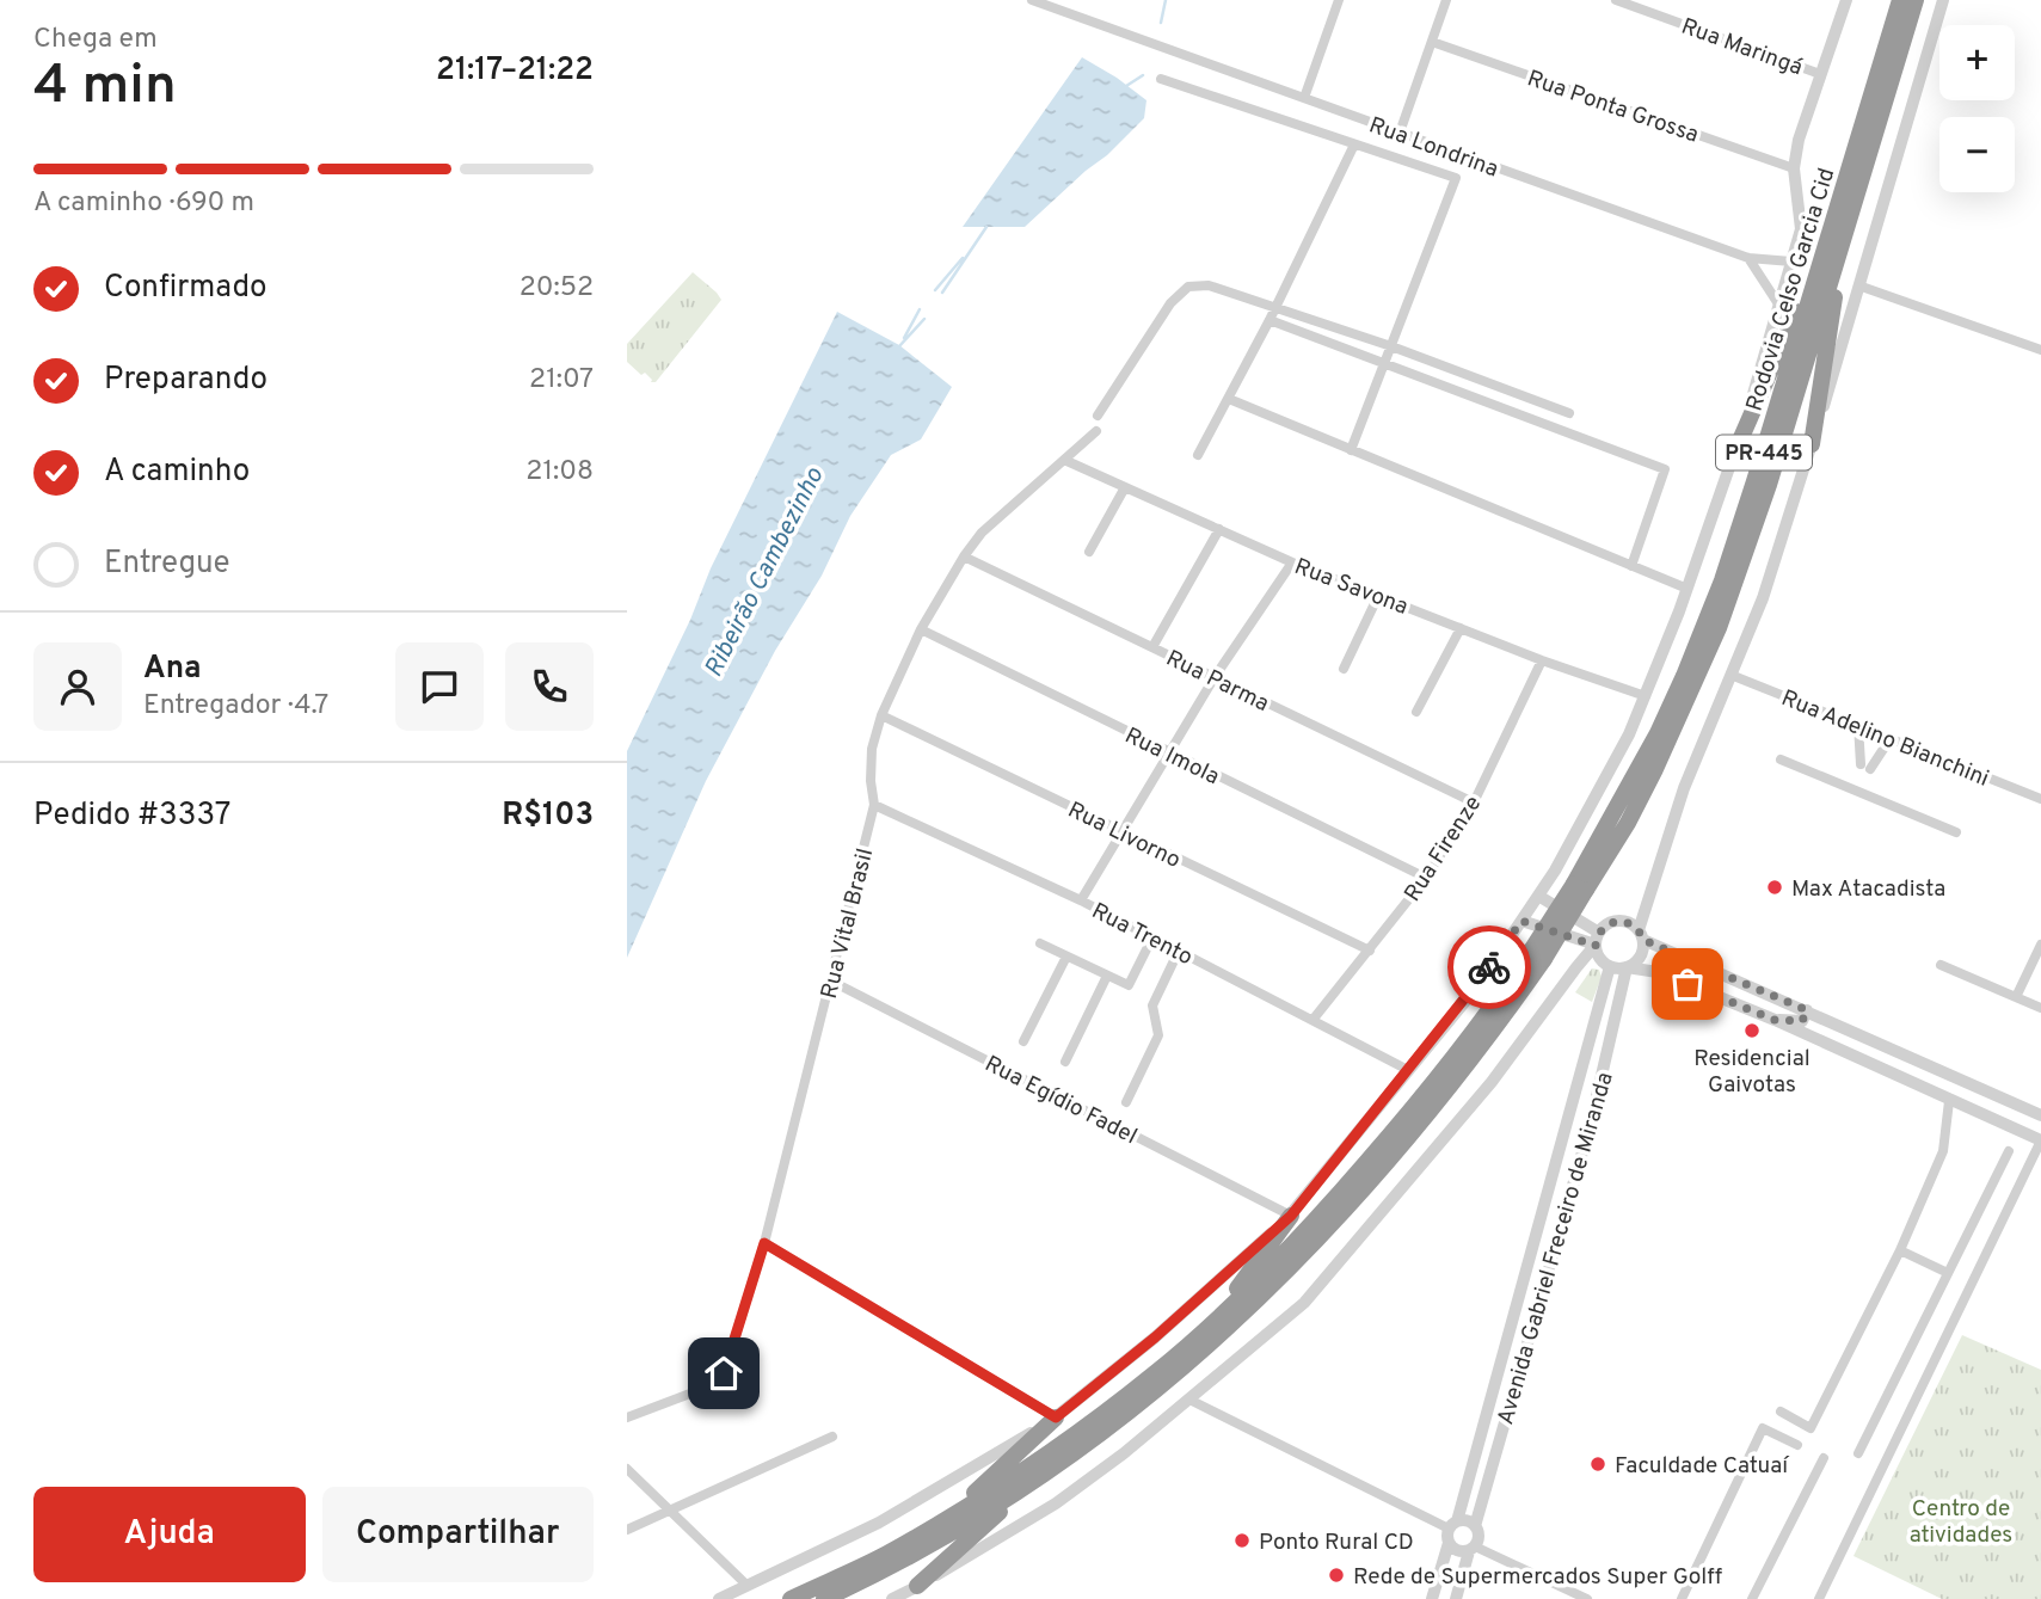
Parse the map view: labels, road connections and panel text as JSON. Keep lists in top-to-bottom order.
{
  "streets": {
    "highway": ["Rodovia Celso Garcia Cid", "PR-445"],
    "street": [
      "Rua Maringá",
      "Rua Ponta Grossa",
      "Rua Londrina",
      "Rua Savona",
      "Rua Parma",
      "Rua Adelino Bianchini",
      "Rua Imola",
      "Rua Livorno",
      "Rua Firenze",
      "Rua Vital Brasil",
      "Rua Trento",
      "Rua Egídio Fadel",
      "Avenida Gabriel Freceiro de Miranda"
    ]
  },
  "crossings": [
    ["Rua Savona", "Rua Firenze"],
    ["Rua Savona", "Rua Vital Brasil"],
    ["Rua Parma", "Rua Firenze"],
    ["Rua Parma", "Rua Vital Brasil"],
    ["Rua Imola", "Rua Firenze"],
    ["Rua Imola", "Rua Vital Brasil"],
    ["Rua Livorno", "Rua Firenze"],
    ["Rua Livorno", "Rua Vital Brasil"],
    ["Rua Firenze", "Rua Trento"],
    ["Rua Vital Brasil", "Rua Trento"],
    ["Rua Vital Brasil", "Rua Egídio Fadel"]
  ],
  "water": ["Ribeirão Cambezinho"],
  "parks": ["Centro de atividades"],
  "places": [
    "Max Atacadista",
    "Residencial Gaivotas",
    "Faculdade Catuaí",
    "Ponto Rural CD",
    "Rede de Supermercados Super Golff"
  ],
  "page": {
    "heading": ["4 min", "Chega em", "21:17–21:22"],
    "panel": [
      "Ana",
      "Entregador · 4.7",
      "Pedido #3337",
      "R$103"
    ],
    "map_buttons": ["+", "−"],
    "bar": "A caminho · 690 m",
    "list": [
      ["Confirmado", "20:52"],
      ["Preparando", "21:07"],
      ["A caminho", "21:08"],
      "Entregue"
    ],
    "buttons": ["Ajuda", "Compartilhar"]
  }
}
